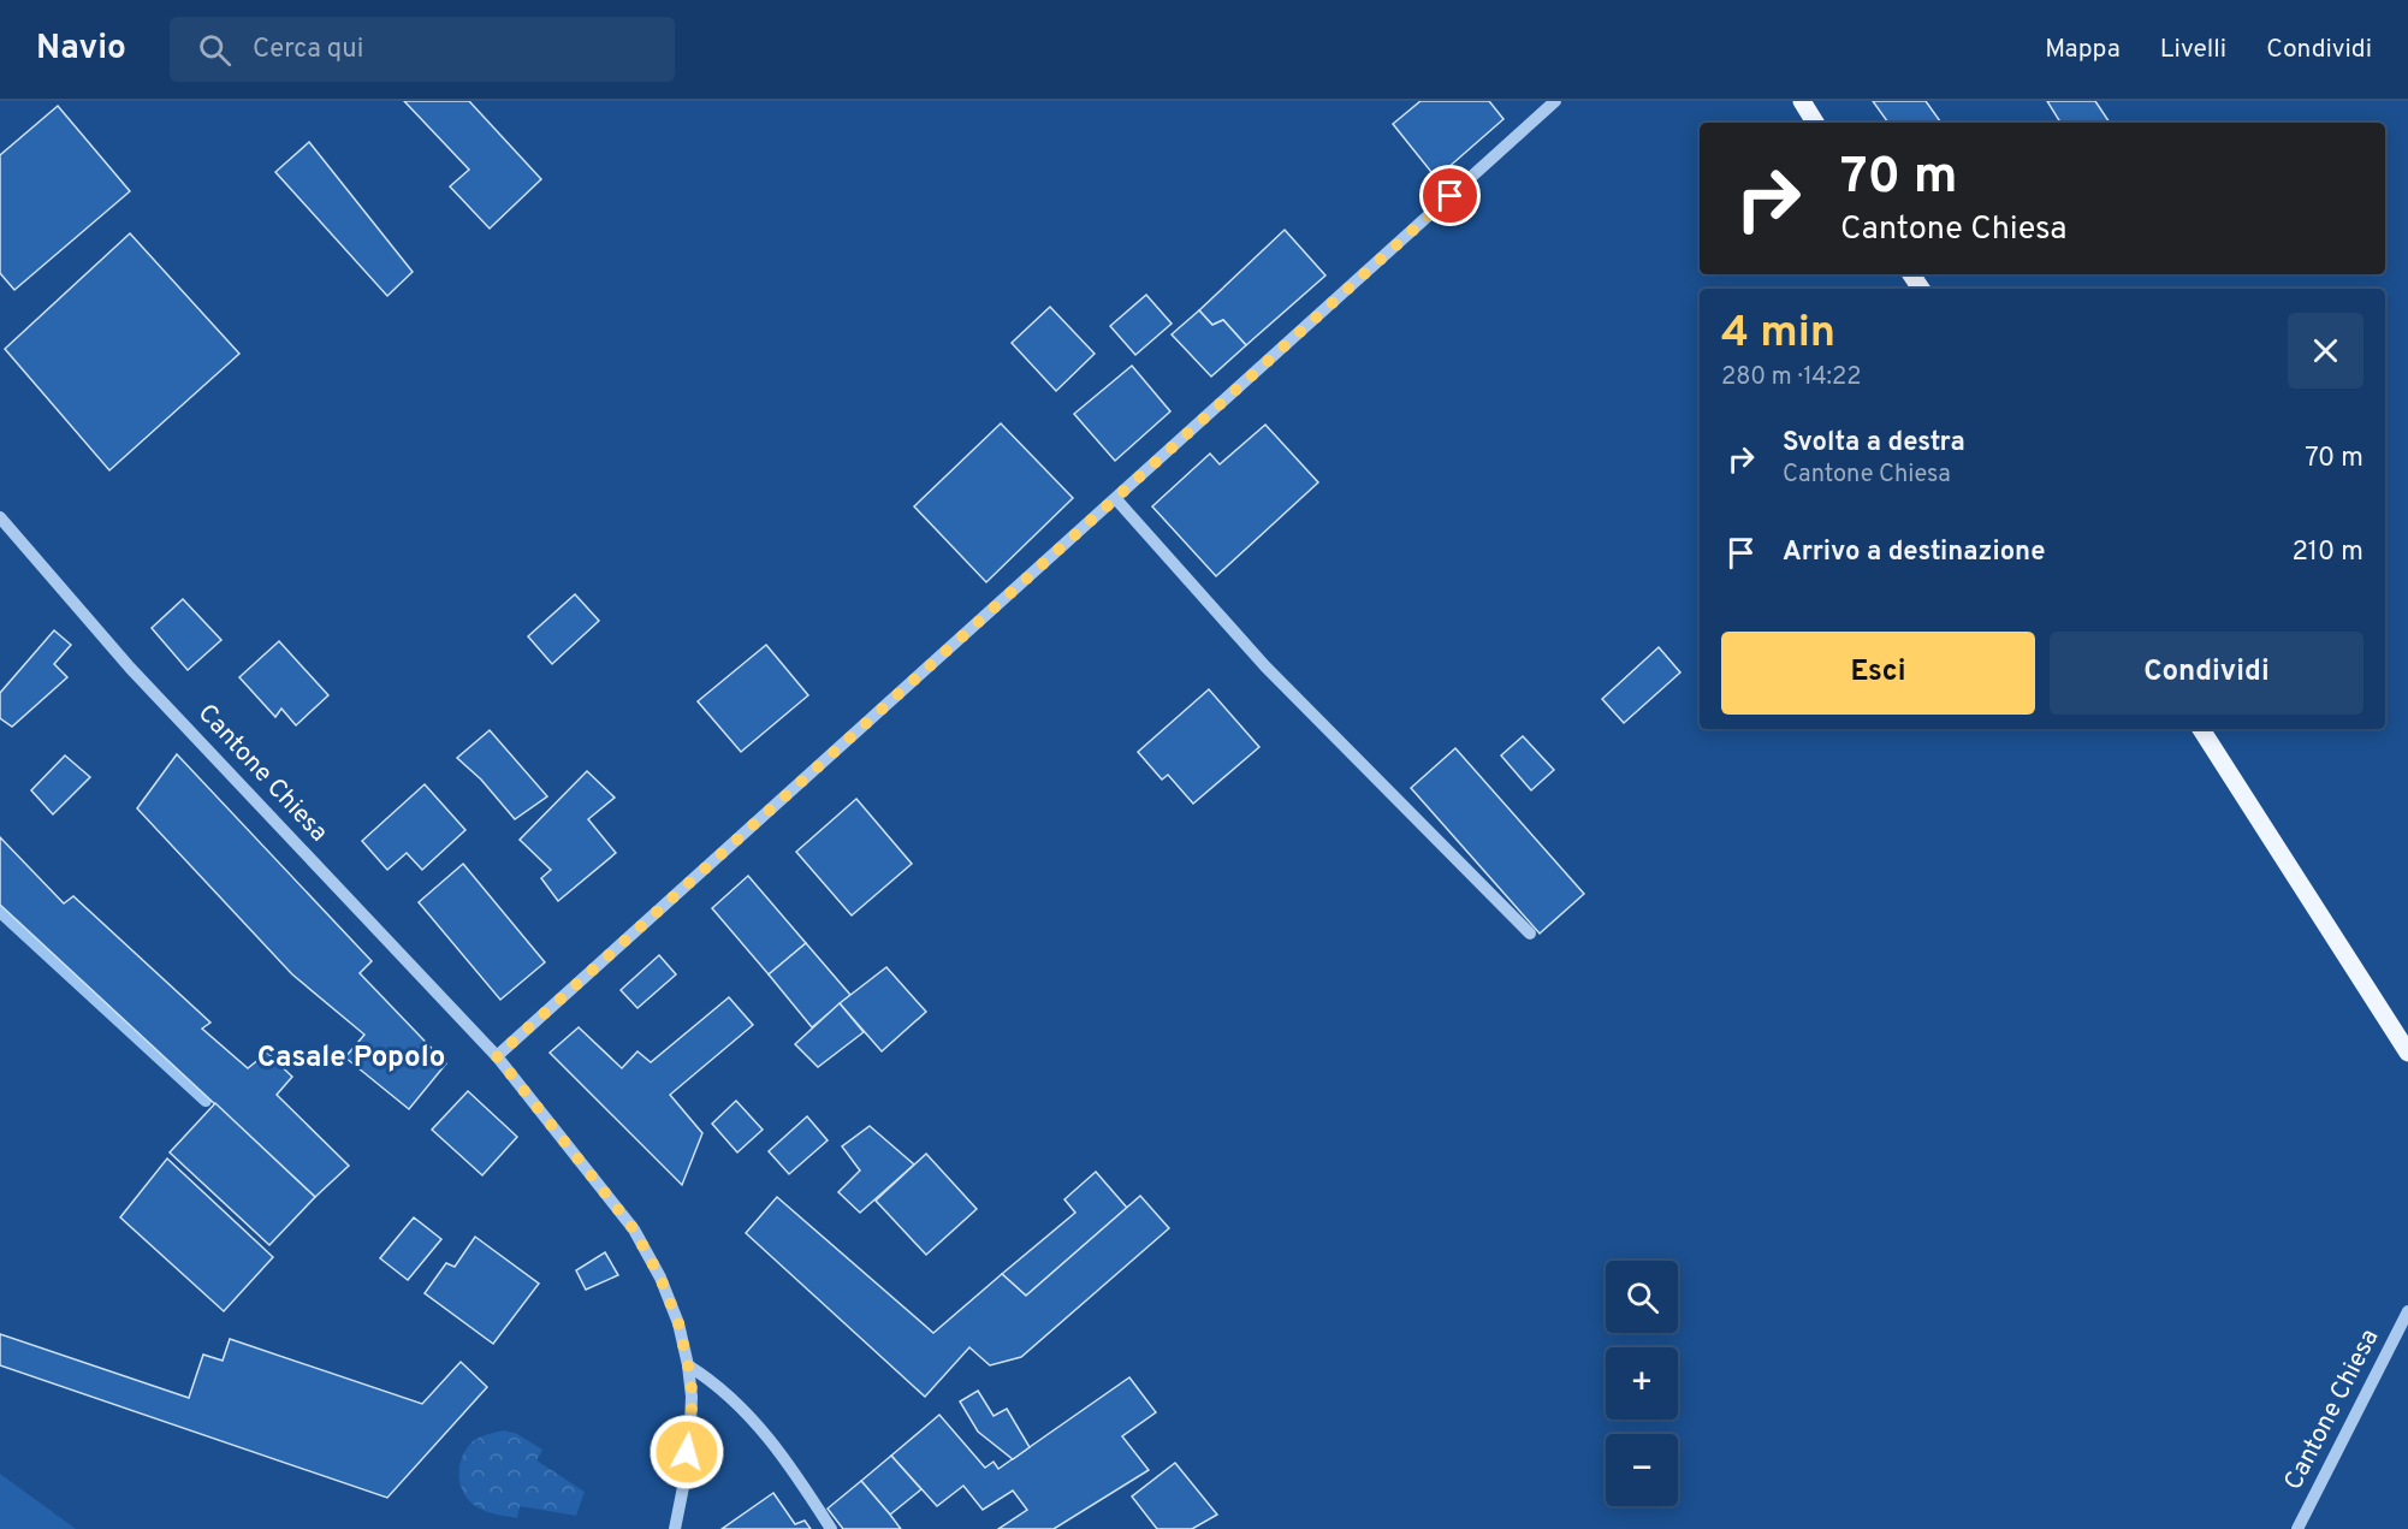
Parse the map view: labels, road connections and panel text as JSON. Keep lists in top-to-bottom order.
{
  "streets": {
    "street": ["Cantone Chiesa"]
  },
  "districts": ["Casale Popolo"],
  "page": {
    "header": "Navio",
    "search": "Cerca qui",
    "nav": ["Mappa", "Livelli", "Condividi"],
    "turn": ["70 m", "Cantone Chiesa"],
    "heading": ["4 min", "280 m · 14:22"],
    "list": [
      {
        "name": "Svolta a destra",
        "note": "Cantone Chiesa",
        "value": "70 m"
      },
      {
        "name": "Arrivo a destinazione",
        "value": "210 m"
      }
    ],
    "buttons": ["Esci", "Condividi"],
    "map_buttons": ["+", "−"]
  }
}
